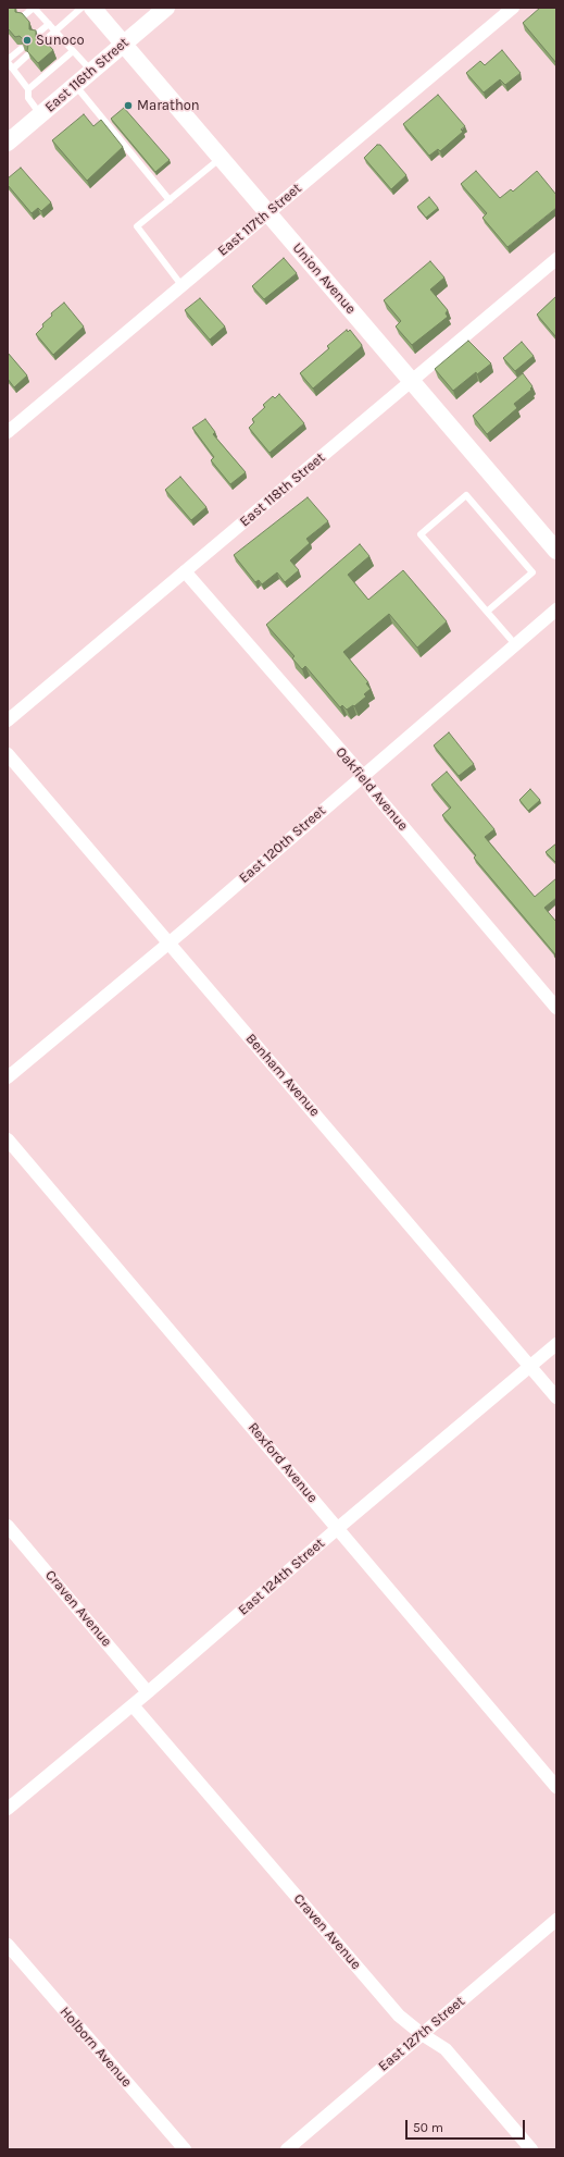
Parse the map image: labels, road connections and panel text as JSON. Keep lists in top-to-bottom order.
{
  "streets": {
    "main road": ["East 116th Street", "Union Avenue"],
    "street": [
      "East 117th Street",
      "East 118th Street",
      "Oakfield Avenue",
      "East 120th Street",
      "Benham Avenue",
      "Rexford Avenue",
      "East 124th Street",
      "Craven Avenue",
      "East 127th Street",
      "Holborn Avenue"
    ]
  },
  "crossings": [
    ["East 116th Street", "Union Avenue"],
    ["East 117th Street", "Union Avenue"],
    ["Union Avenue", "East 118th Street"],
    ["East 118th Street", "Oakfield Avenue"],
    ["Oakfield Avenue", "East 120th Street"],
    ["East 120th Street", "Benham Avenue"],
    ["Benham Avenue", "East 124th Street"],
    ["Rexford Avenue", "East 124th Street"],
    ["East 124th Street", "Craven Avenue"],
    ["Craven Avenue", "East 127th Street"]
  ],
  "places": ["Sunoco", "Marathon"],
  "scale_bar": "50 m"
}
